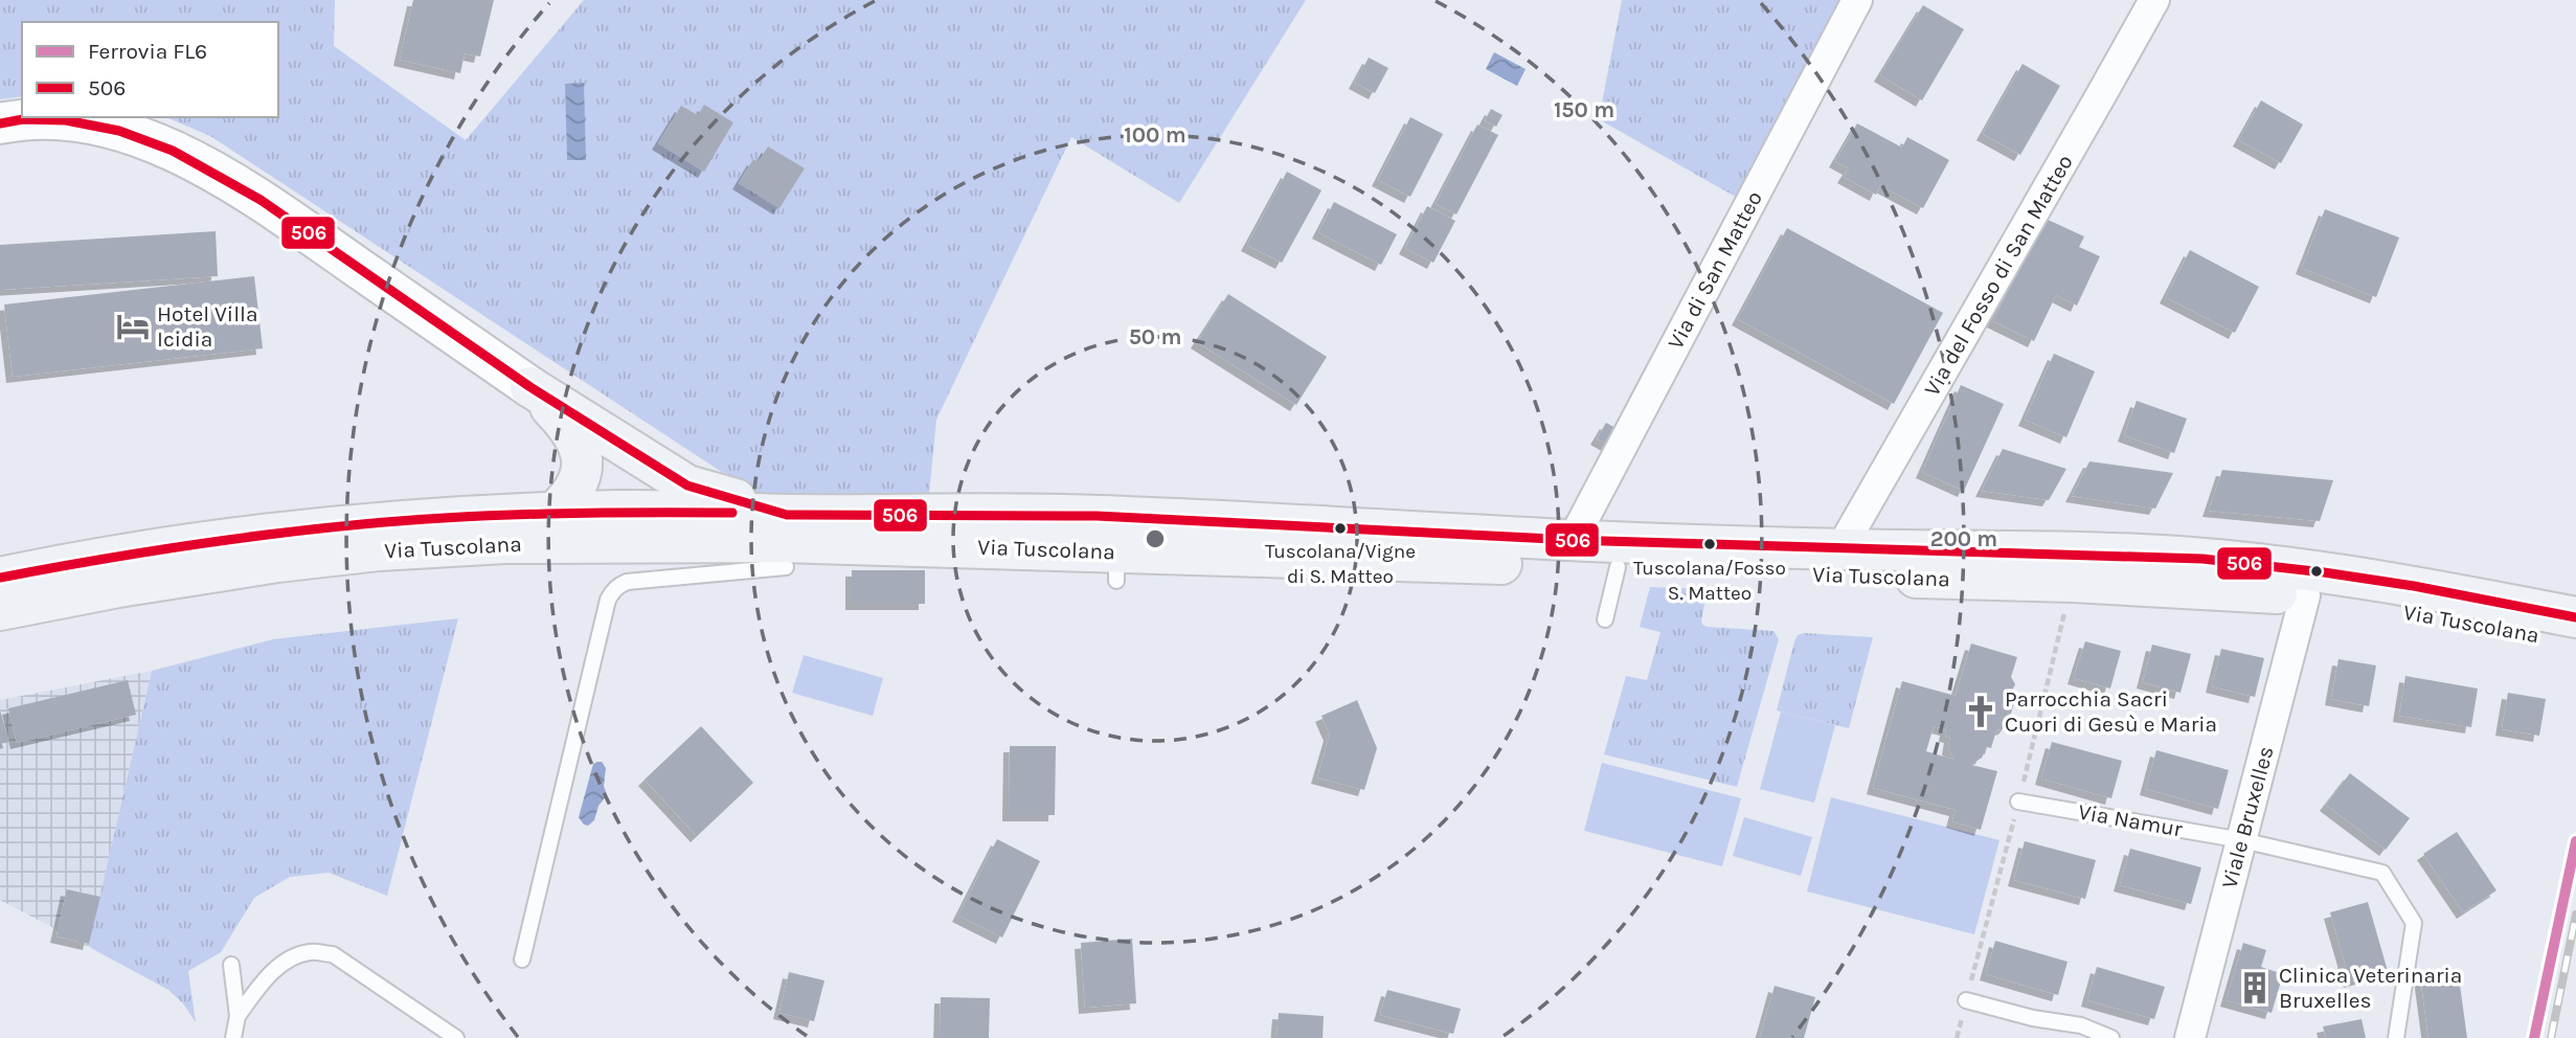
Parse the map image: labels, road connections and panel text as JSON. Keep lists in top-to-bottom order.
{
  "streets": {
    "main road": ["Via Tuscolana"],
    "street": ["Via di San Matteo", "Via del Fosso di San Matteo", "Viale Bruxelles"],
    "lane": ["Via Namur"]
  },
  "crossings": [
    ["Via di San Matteo", "Via Tuscolana"],
    ["Via del Fosso di San Matteo", "Via Tuscolana"],
    ["Via Tuscolana", "Viale Bruxelles"],
    ["Viale Bruxelles", "Via Namur"]
  ],
  "places": {
    "hotel": ["Hotel Villa Icidia"],
    "other": ["Tuscolana/Vigne di S. Matteo", "Tuscolana/Fosso S. Matteo"],
    "church": ["Parrocchia Sacri Cuori di Gesù e Maria"],
    "building": ["Clinica Veterinaria Bruxelles"]
  },
  "lines": ["transit line 506", "rail line FL6"],
  "legend": ["Ferrovia FL6", "506"],
  "rings": [
    "150 m",
    "100 m",
    "50 m",
    "200 m"
  ]
}
